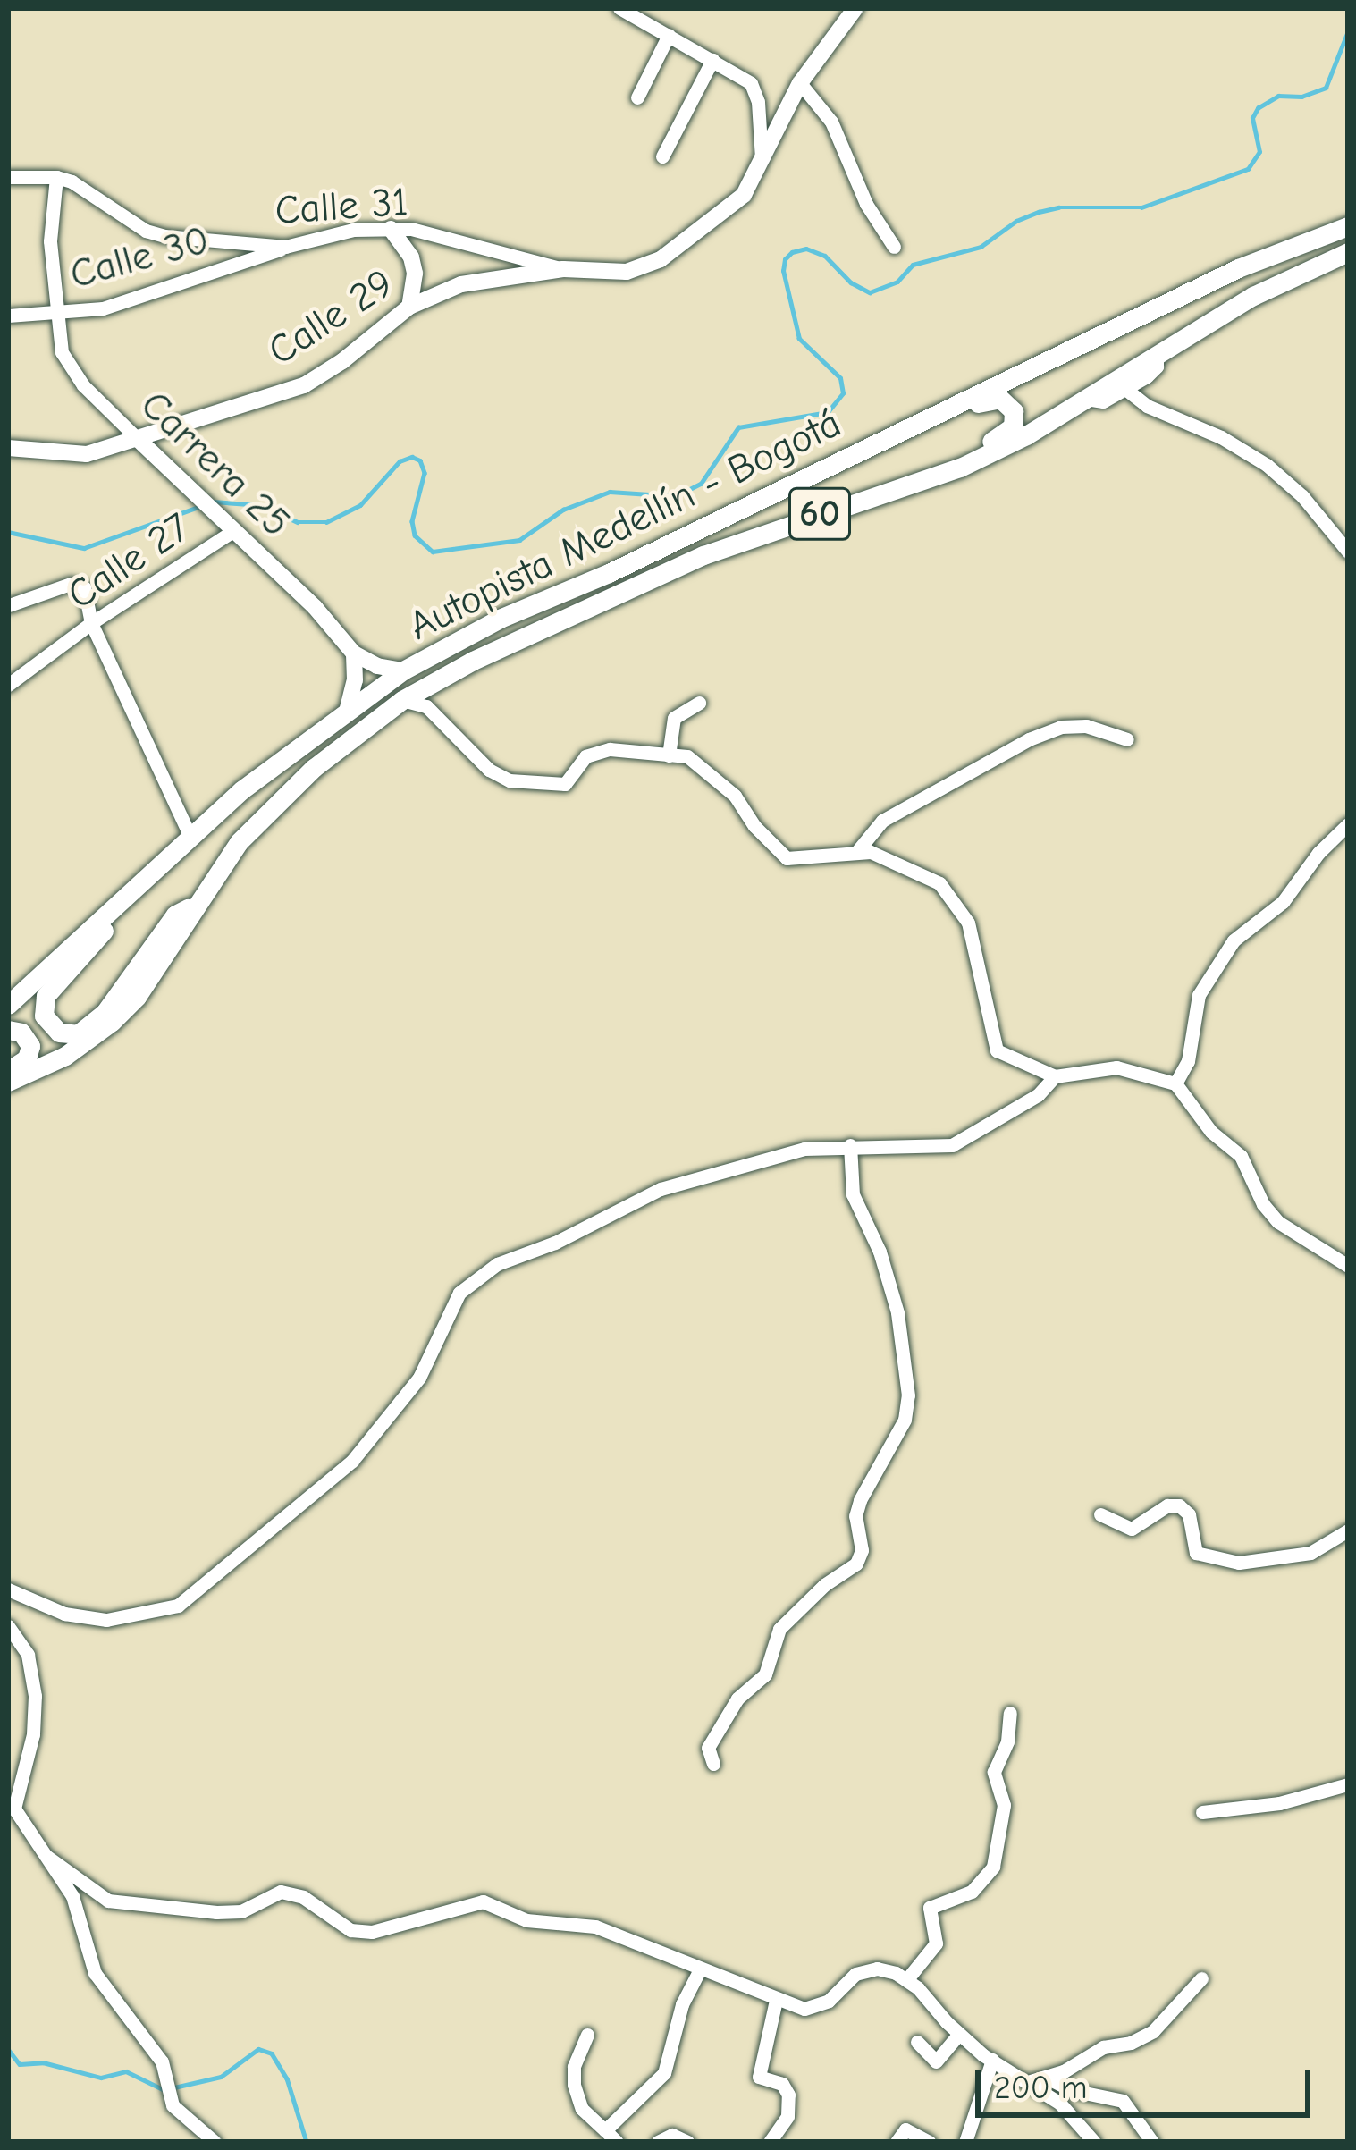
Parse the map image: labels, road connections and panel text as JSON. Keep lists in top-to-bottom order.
{
  "streets": {
    "highway": ["60", "Autopista Medellín - Bogotá"],
    "main road": ["Calle 29", "Carrera 25"],
    "street": ["Calle 31", "Calle 30", "Calle 27"]
  },
  "crossings": [
    ["Calle 31", "Calle 30"],
    ["Calle 31", "Calle 29"],
    ["Calle 31", "Carrera 25"],
    ["Calle 30", "Carrera 25"],
    ["Calle 29", "Carrera 25"],
    ["Carrera 25", "Autopista Medellín - Bogotá"],
    ["Carrera 25", "Calle 27"]
  ],
  "scale_bar": "200 m"
}
